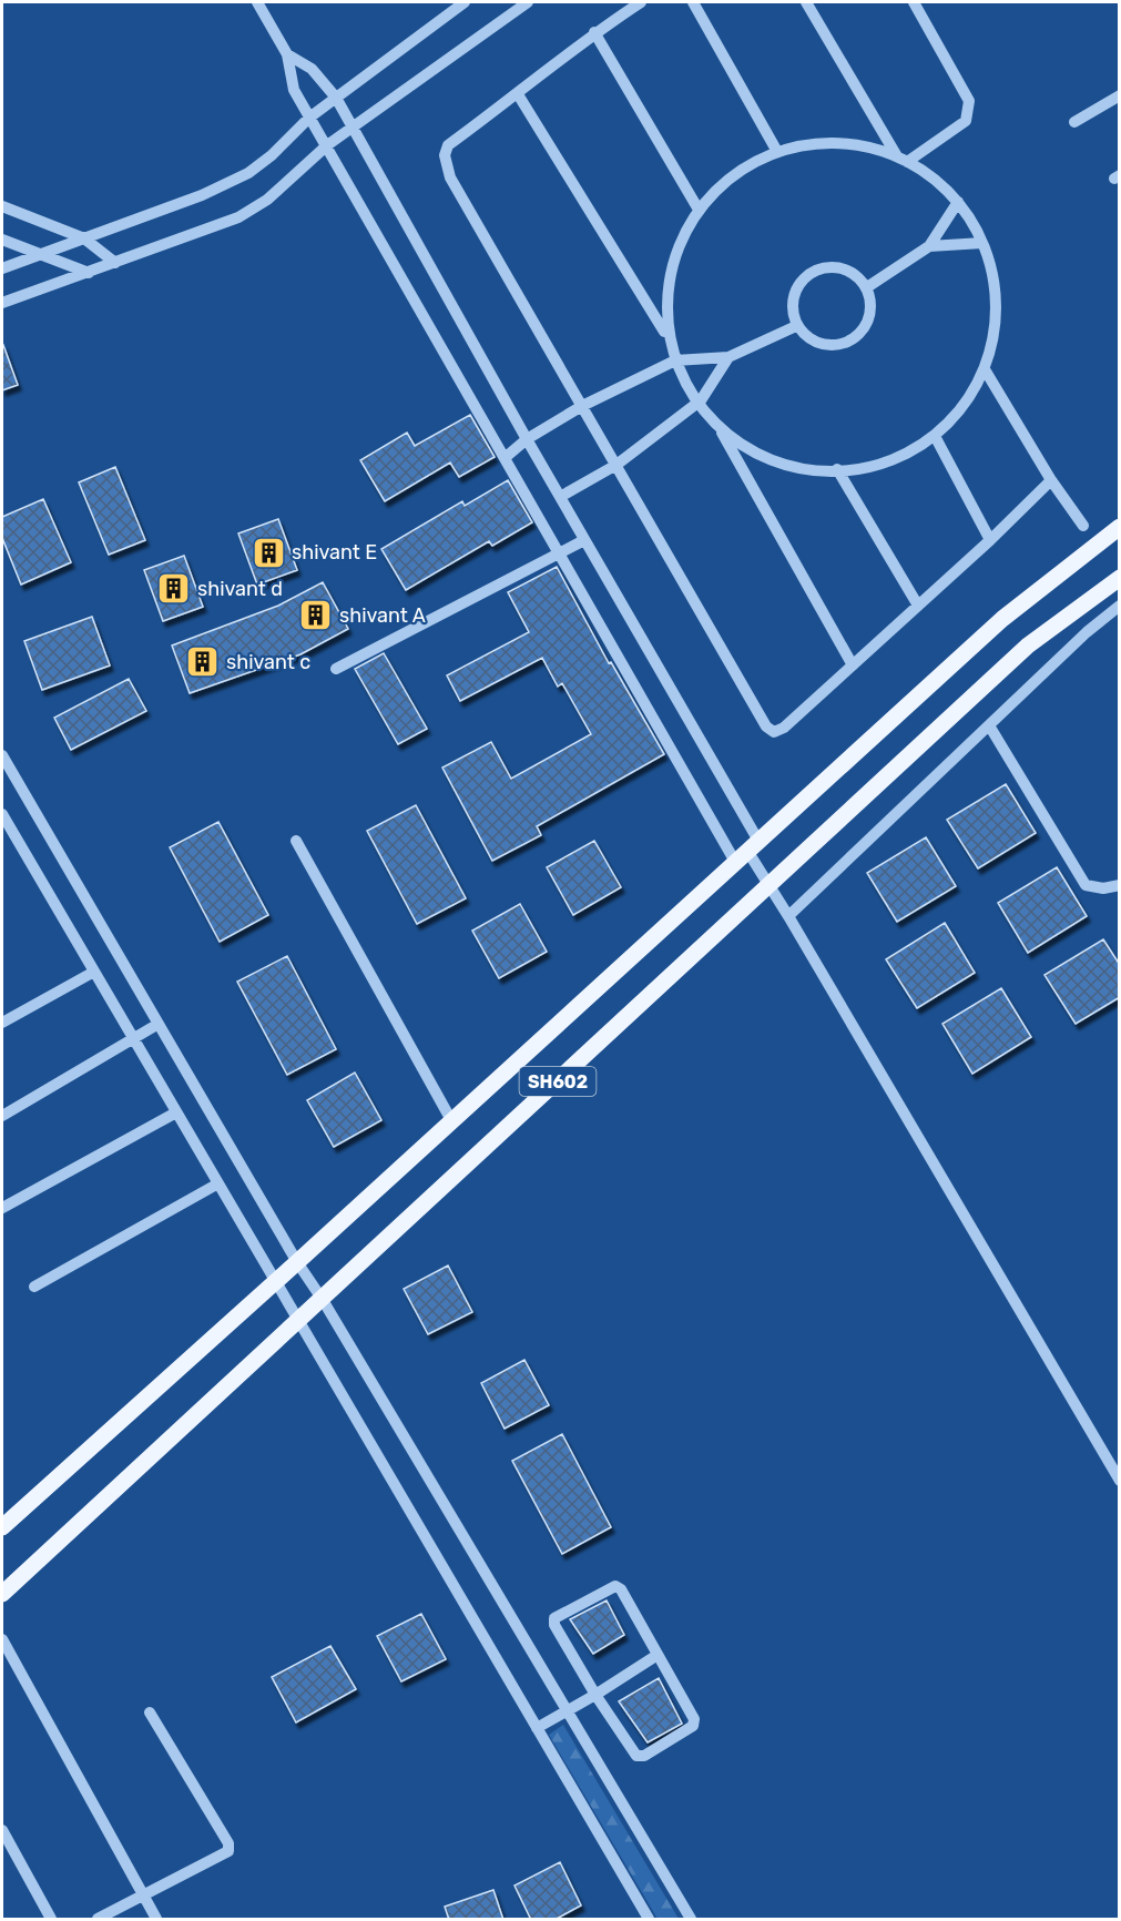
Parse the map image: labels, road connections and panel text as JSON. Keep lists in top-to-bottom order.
{
  "streets": {
    "main road": ["SH602"]
  },
  "places": {
    "building": [
      "shivant E",
      "shivant d",
      "shivant A",
      "shivant c"
    ]
  }
}
